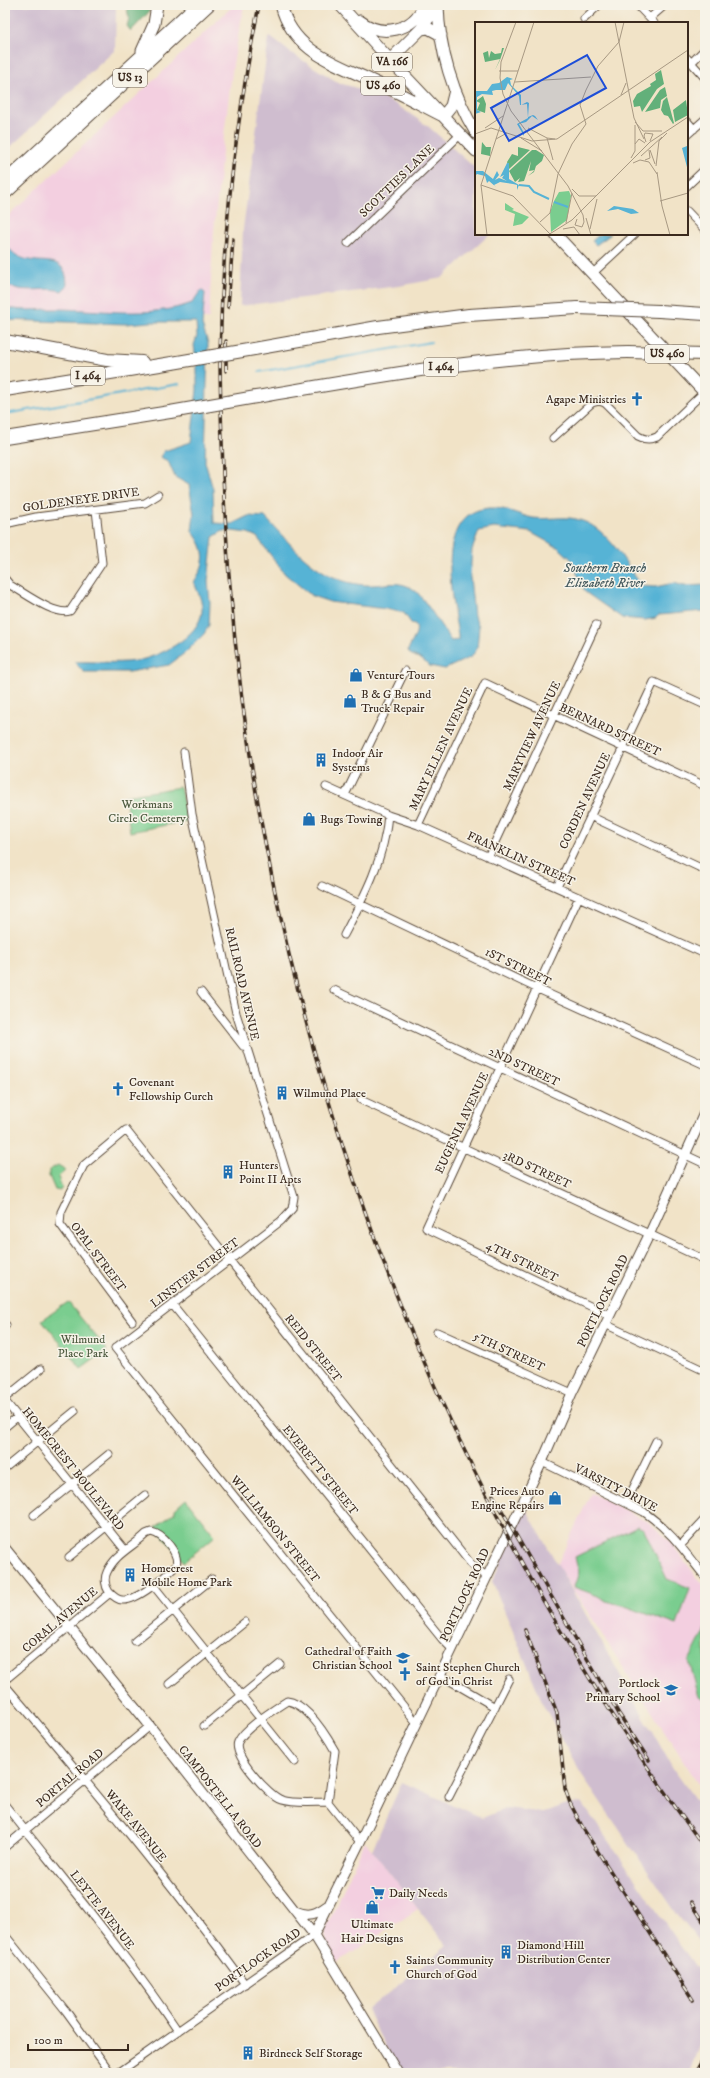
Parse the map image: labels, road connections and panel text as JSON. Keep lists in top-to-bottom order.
{
  "streets": {
    "highway": ["I 464"],
    "main road": [
      "VA 166",
      "US 13",
      "US 460",
      "PORTLOCK ROAD",
      "CAMPOSTELLA ROAD"
    ],
    "street": [
      "SCOTTIES LANE",
      "GOLDENEYE DRIVE",
      "BERNARD STREET",
      "MARYVIEW AVENUE",
      "MARY ELLEN AVENUE",
      "CORDEN AVENUE",
      "FRANKLIN STREET",
      "1ST STREET",
      "RAILROAD AVENUE",
      "2ND STREET",
      "EUGENIA AVENUE",
      "3RD STREET",
      "OPAL STREET",
      "4TH STREET",
      "LINSTER STREET",
      "REID STREET",
      "5TH STREET",
      "HOMECREST BOULEVARD",
      "EVERETT STREET",
      "VARSITY DRIVE",
      "WILLIAMSON STREET",
      "CORAL AVENUE",
      "PORTAL ROAD",
      "WAKE AVENUE",
      "LEYTE AVENUE"
    ]
  },
  "crossings": [
    ["VA 166", "US 460"],
    ["US 460", "SCOTTIES LANE"],
    ["BERNARD STREET", "MARYVIEW AVENUE"],
    ["BERNARD STREET", "MARY ELLEN AVENUE"],
    ["BERNARD STREET", "CORDEN AVENUE"],
    ["MARYVIEW AVENUE", "FRANKLIN STREET"],
    ["MARY ELLEN AVENUE", "FRANKLIN STREET"],
    ["CORDEN AVENUE", "FRANKLIN STREET"],
    ["FRANKLIN STREET", "EUGENIA AVENUE"],
    ["1ST STREET", "EUGENIA AVENUE"],
    ["RAILROAD AVENUE", "LINSTER STREET"],
    ["2ND STREET", "EUGENIA AVENUE"],
    ["2ND STREET", "PORTLOCK ROAD"],
    ["EUGENIA AVENUE", "3RD STREET"],
    ["EUGENIA AVENUE", "4TH STREET"],
    ["3RD STREET", "PORTLOCK ROAD"],
    ["OPAL STREET", "REID STREET"],
    ["4TH STREET", "PORTLOCK ROAD"],
    ["LINSTER STREET", "REID STREET"],
    ["LINSTER STREET", "EVERETT STREET"],
    ["LINSTER STREET", "WILLIAMSON STREET"],
    ["PORTLOCK ROAD", "REID STREET"],
    ["PORTLOCK ROAD", "5TH STREET"],
    ["PORTLOCK ROAD", "EVERETT STREET"],
    ["PORTLOCK ROAD", "VARSITY DRIVE"],
    ["PORTLOCK ROAD", "WILLIAMSON STREET"],
    ["PORTLOCK ROAD", "CAMPOSTELLA ROAD"],
    ["PORTLOCK ROAD", "WAKE AVENUE"],
    ["PORTLOCK ROAD", "LEYTE AVENUE"],
    ["HOMECREST BOULEVARD", "CORAL AVENUE"],
    ["CORAL AVENUE", "CAMPOSTELLA ROAD"],
    ["PORTAL ROAD", "CAMPOSTELLA ROAD"],
    ["PORTAL ROAD", "WAKE AVENUE"],
    ["PORTAL ROAD", "LEYTE AVENUE"]
  ],
  "water": ["Southern Branch Elizabeth River"],
  "parks": ["Workmans Circle Cemetery", "Wilmund Place Park"],
  "places": {
    "church": [
      "Agape Ministries",
      "Covenant Fellowship Curch",
      "Saint Stephen Church of God in Christ",
      "Saints Community Church of God"
    ],
    "shop": [
      "Venture Tours",
      "B & G Bus and Truck Repair",
      "Bugs Towing",
      "Prices Auto Engine Repairs",
      "Ultimate Hair Designs"
    ],
    "building": [
      "Indoor Air Systems",
      "Wilmund Place",
      "Hunters Point II Apts",
      "Homecrest Mobile Home Park",
      "Diamond Hill Distribution Center",
      "Birdneck Self Storage"
    ],
    "school or university": ["Cathedral of Faith Christian School", "Portlock Primary School"],
    "supermarket": ["Daily Needs"]
  },
  "scale_bar": "100 m"
}
